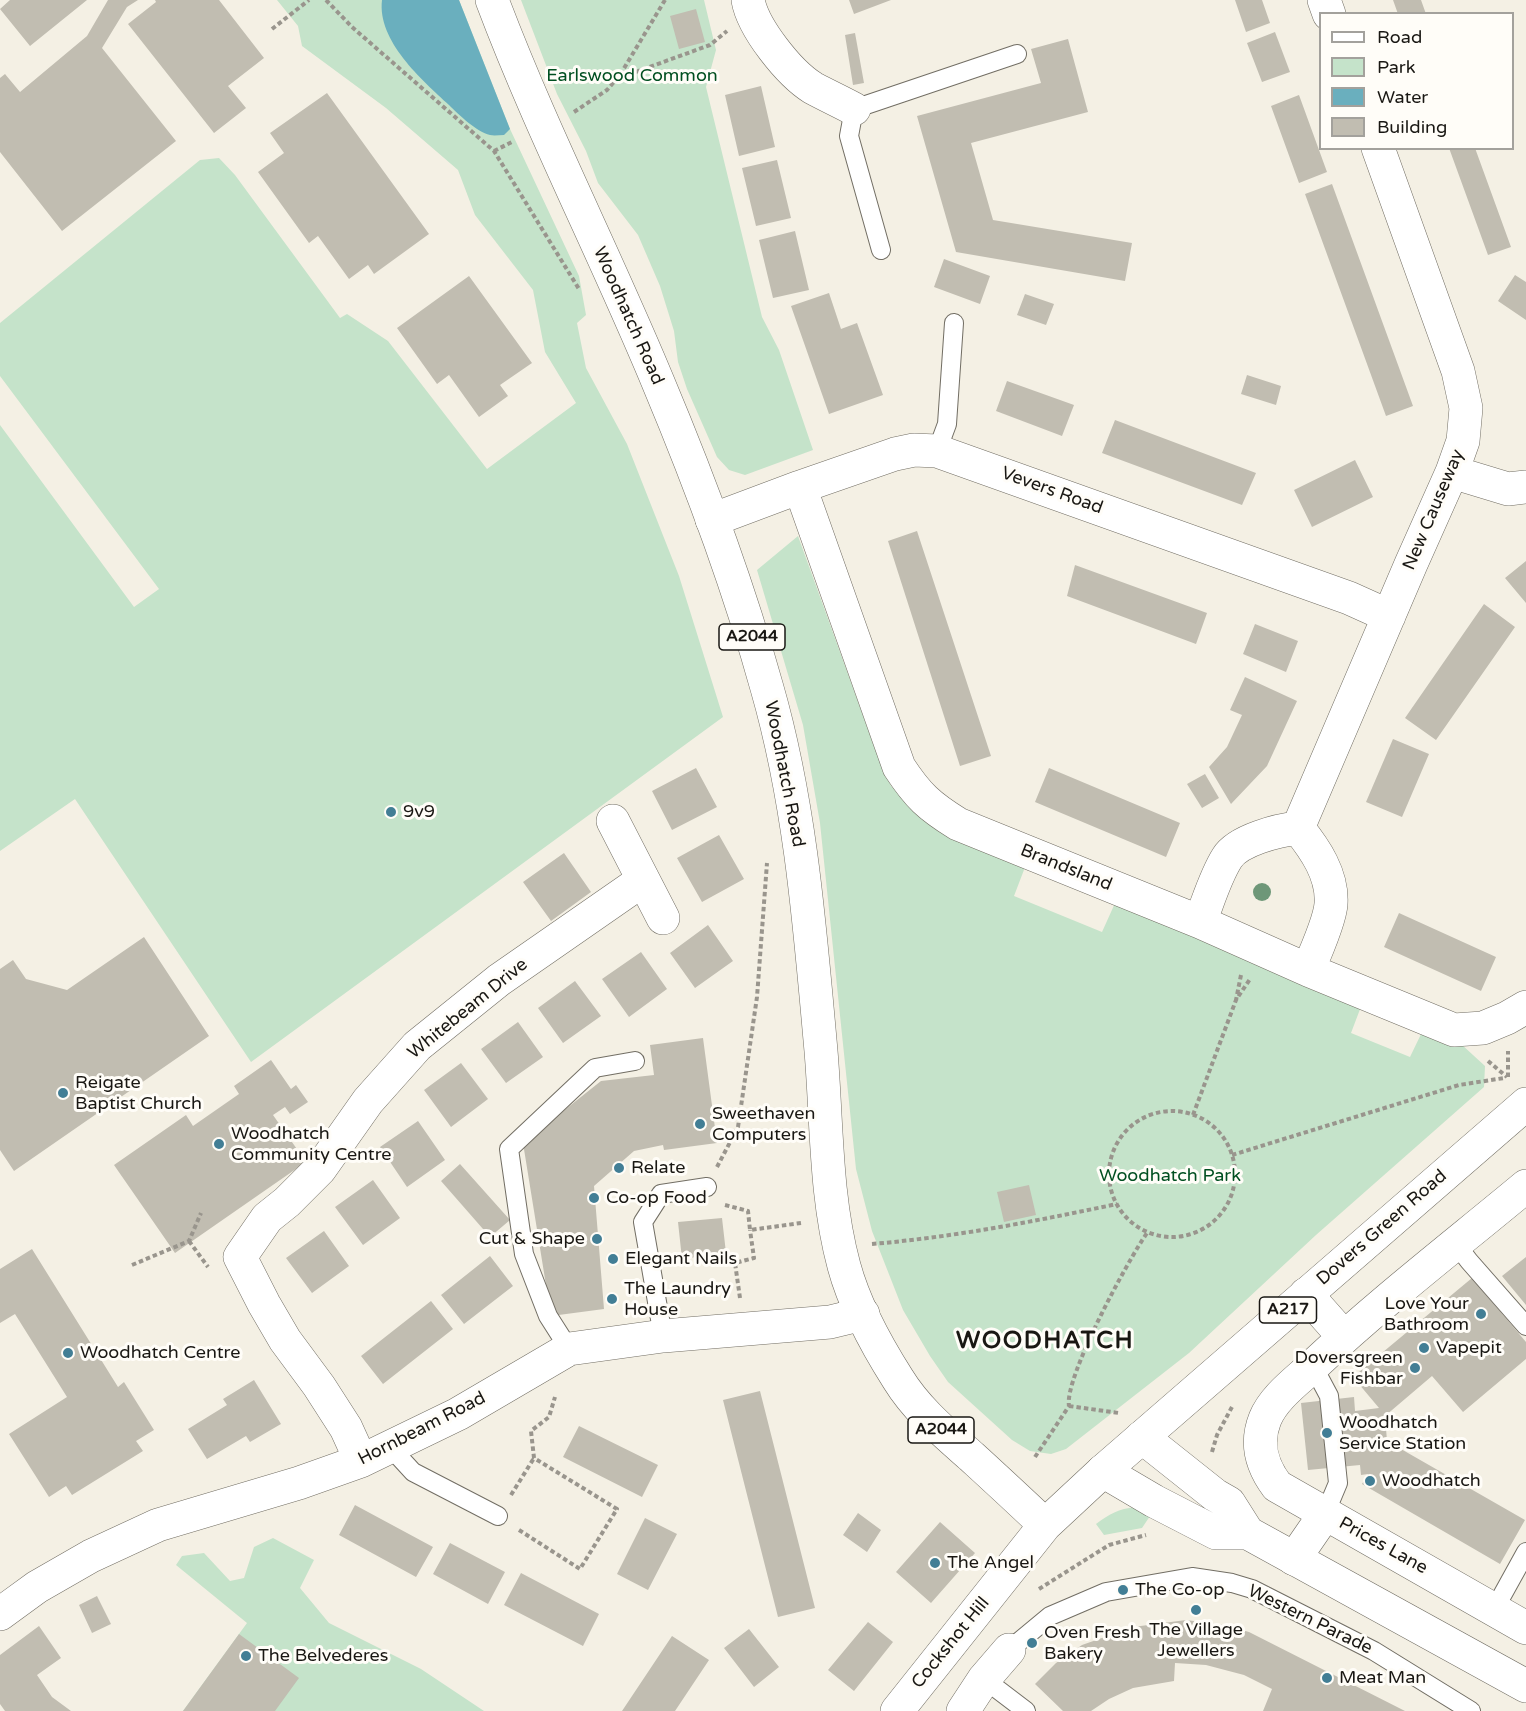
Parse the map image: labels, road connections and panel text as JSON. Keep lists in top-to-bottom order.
{
  "streets": {
    "street": [
      "Woodhatch Road",
      "Vevers Road",
      "New Causeway",
      "A2044",
      "Brandsland",
      "Whitebeam Drive",
      "Dovers Green Road",
      "A217",
      "Hornbeam Road",
      "Prices Lane",
      "Cockshot Hill"
    ],
    "lane": ["Western Parade"]
  },
  "crossings": [
    ["Woodhatch Road", "Vevers Road"],
    ["Woodhatch Road", "Hornbeam Road"],
    ["Woodhatch Road", "Cockshot Hill"],
    ["Vevers Road", "New Causeway"],
    ["Vevers Road", "Brandsland"],
    ["Whitebeam Drive", "Hornbeam Road"],
    ["Dovers Green Road", "Cockshot Hill"]
  ],
  "districts": ["WOODHATCH"],
  "parks": ["Earlswood Common", "Woodhatch Park"],
  "places": [
    "9v9",
    "Reigate Baptist Church",
    "Sweethaven Computers",
    "Woodhatch Community Centre",
    "Relate",
    "Co-op Food",
    "Cut & Shape",
    "Elegant Nails",
    "The Laundry House",
    "Love Your Bathroom",
    "Vapepit",
    "Woodhatch Centre",
    "Doversgreen Fishbar",
    "Woodhatch Service Station",
    "Woodhatch",
    "The Angel",
    "The Co-op",
    "The Village Jewellers",
    "Oven Fresh Bakery",
    "The Belvederes",
    "Meat Man"
  ],
  "legend": [
    "Road",
    "Park",
    "Water",
    "Building"
  ]
}
